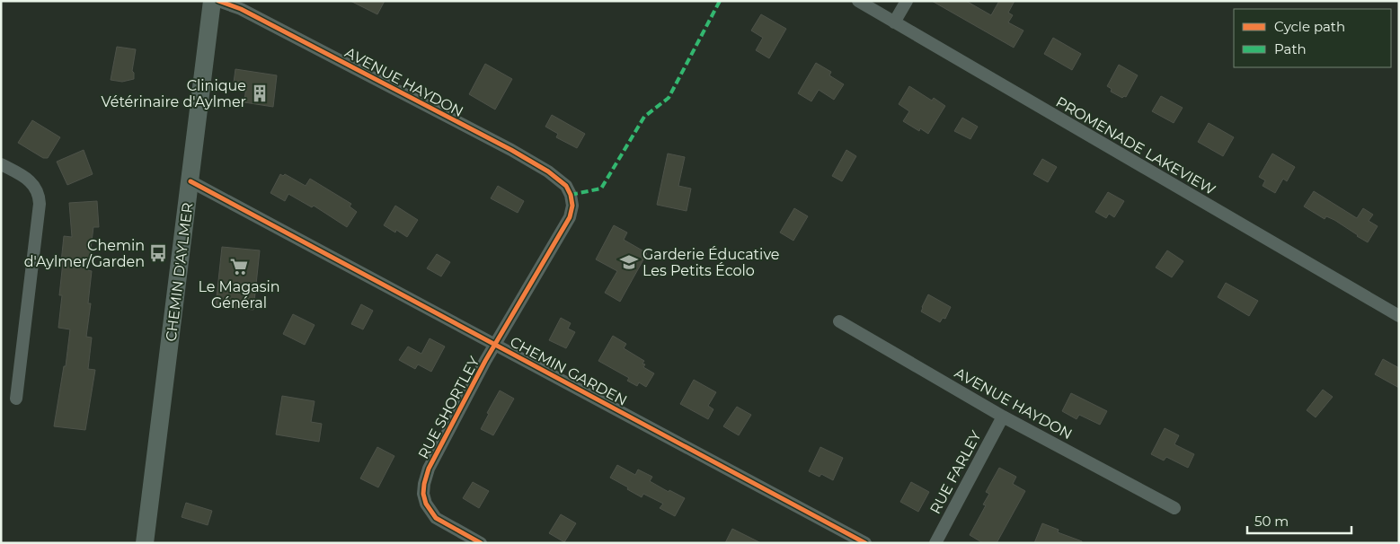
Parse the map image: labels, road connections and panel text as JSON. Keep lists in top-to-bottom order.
{
  "streets": {
    "main road": ["CHEMIN D'AYLMER"],
    "street": [
      "AVENUE HAYDON",
      "PROMENADE LAKEVIEW",
      "CHEMIN GARDEN",
      "RUE SHORTLEY",
      "RUE FARLEY"
    ]
  },
  "crossings": [
    ["AVENUE HAYDON", "RUE SHORTLEY"],
    ["AVENUE HAYDON", "RUE FARLEY"],
    ["CHEMIN D'AYLMER", "CHEMIN GARDEN"],
    ["CHEMIN GARDEN", "RUE SHORTLEY"]
  ],
  "places": {
    "building": ["Clinique Vétérinaire d'Aylmer"],
    "bus stop": ["Chemin d'Aylmer/Garden"],
    "school or university": ["Garderie Éducative Les Petits Écolo"],
    "supermarket": ["Le Magasin Général"]
  },
  "legend": ["Cycle path", "Path"],
  "scale_bar": "50 m"
}
